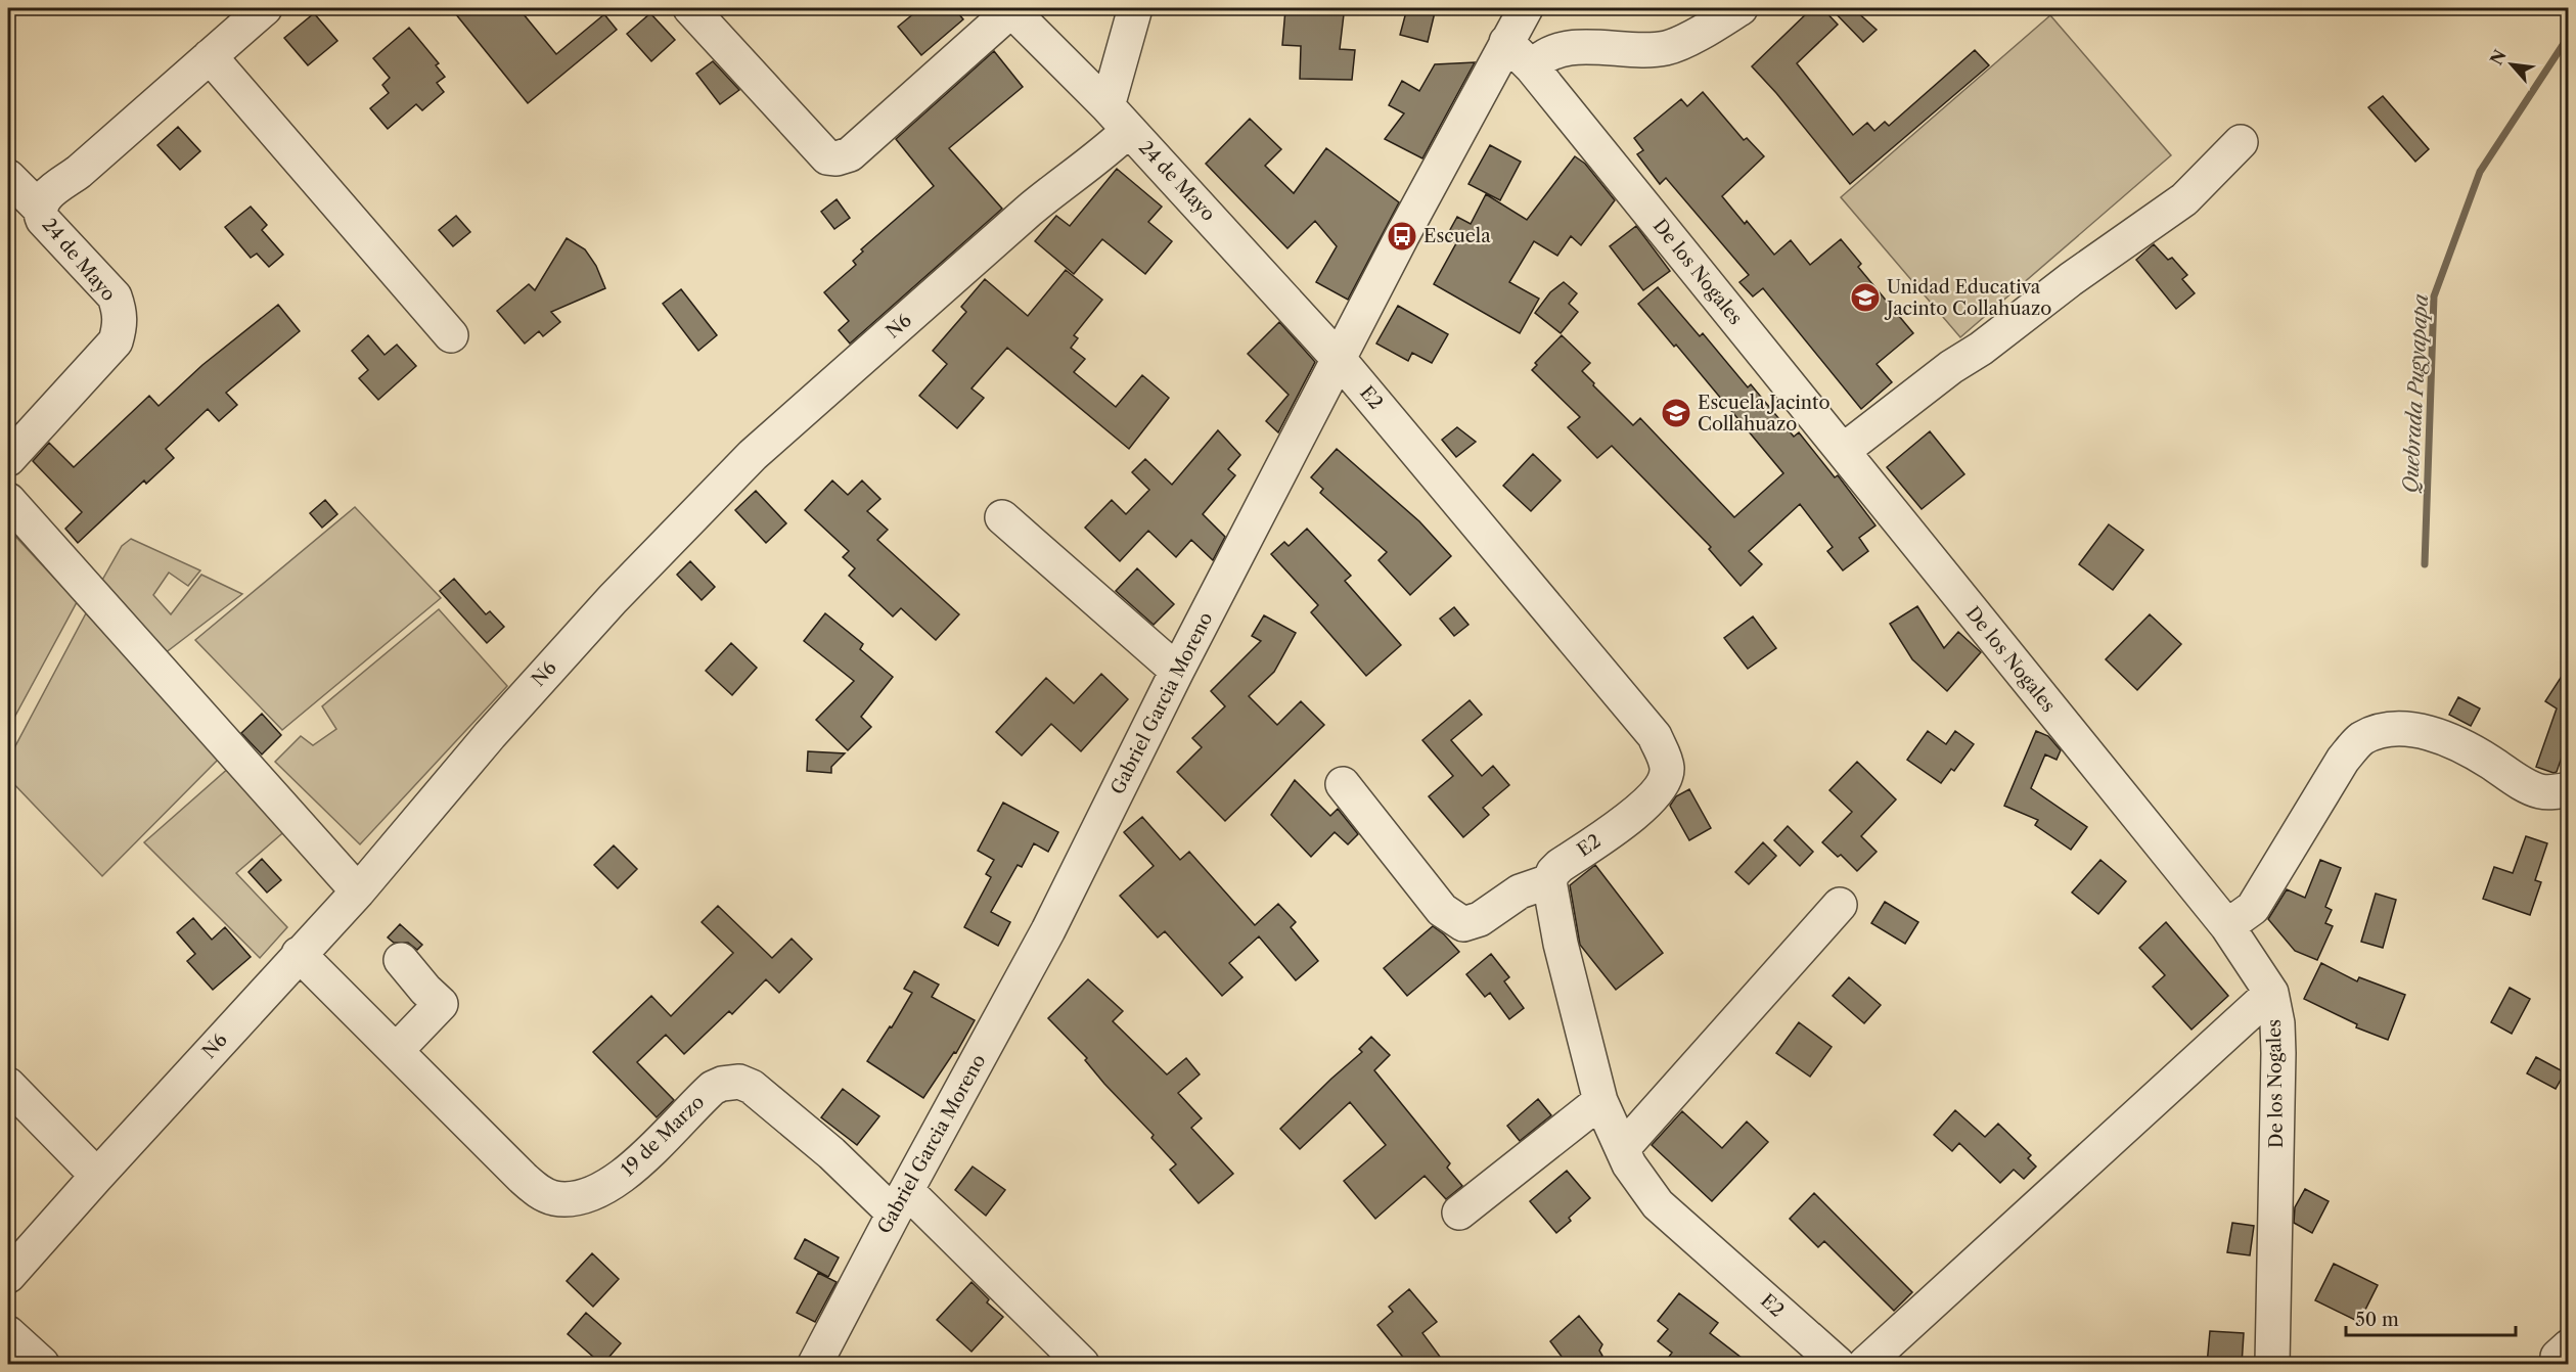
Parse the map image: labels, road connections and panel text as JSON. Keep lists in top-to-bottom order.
{
  "streets": {
    "street": [
      "24 de Mayo",
      "De los Nogales",
      "N6",
      "E2",
      "Gabriel Garcia Moreno",
      "19 de Marzo"
    ]
  },
  "crossings": [
    ["24 de Mayo", "N6"],
    ["24 de Mayo", "E2"],
    ["24 de Mayo", "Gabriel Garcia Moreno"],
    ["De los Nogales", "Gabriel Garcia Moreno"],
    ["N6", "19 de Marzo"],
    ["E2", "Gabriel Garcia Moreno"],
    ["Gabriel Garcia Moreno", "19 de Marzo"]
  ],
  "water": ["Quebrada Pugyapapa"],
  "places": {
    "bus stop": ["Escuela"],
    "school or university": ["Unidad Educativa Jacinto Collahuazo", "Escuela Jacinto Collahuazo"]
  },
  "scale_bar": "50 m",
  "north": "top left"
}
